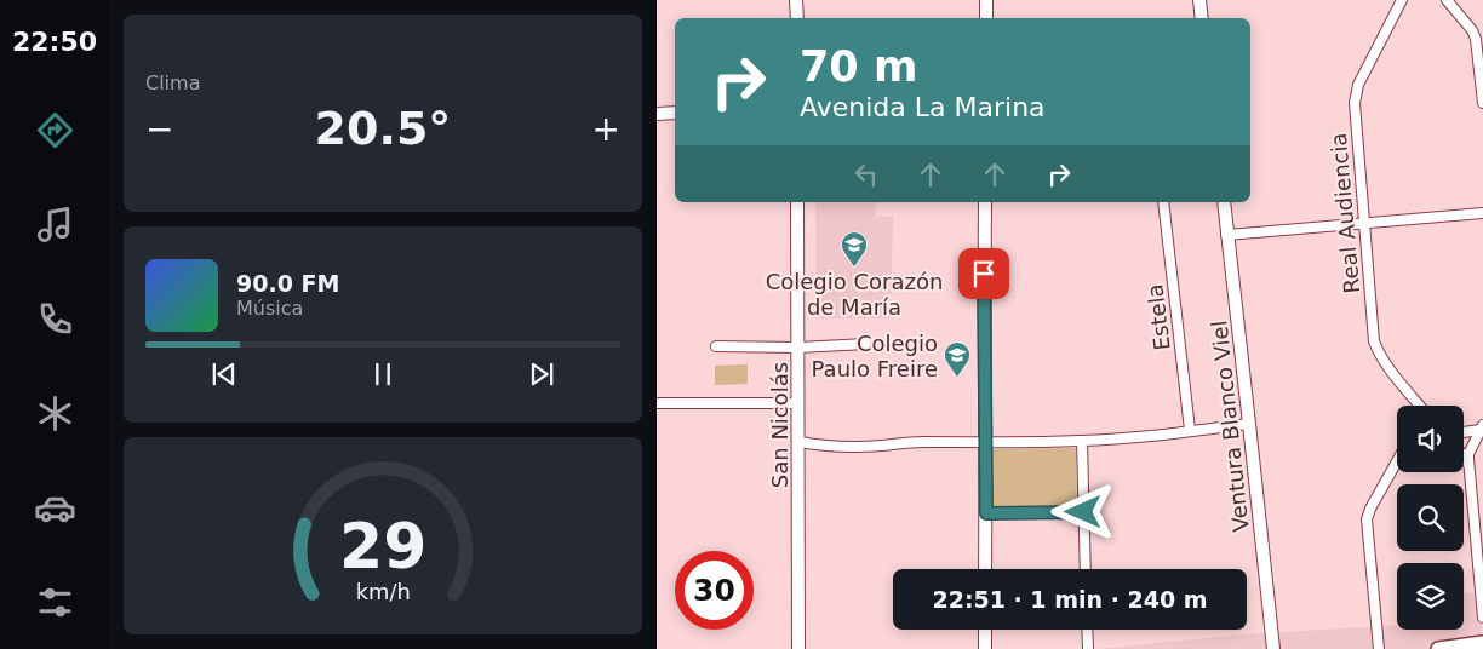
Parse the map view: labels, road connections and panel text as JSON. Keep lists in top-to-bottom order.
{
  "streets": {
    "street": [
      "Real Audiencia",
      "Estela",
      "San Nicolás",
      "Ventura Blanco Viel"
    ]
  },
  "places": {
    "school or university": ["Colegio Corazón de María", "Colegio Paulo Freire"]
  },
  "page": {
    "tabs": "22:50",
    "tile": "Clima",
    "turn": ["70 m", "Avenida La Marina"],
    "heat": ["−", "20.5°", "+"],
    "song": ["90.0 FM", "Música"],
    "limit": "30",
    "trip": "22:51 · 1 min · 240 m",
    "gauge": ["29", "km/h"]
  }
}
